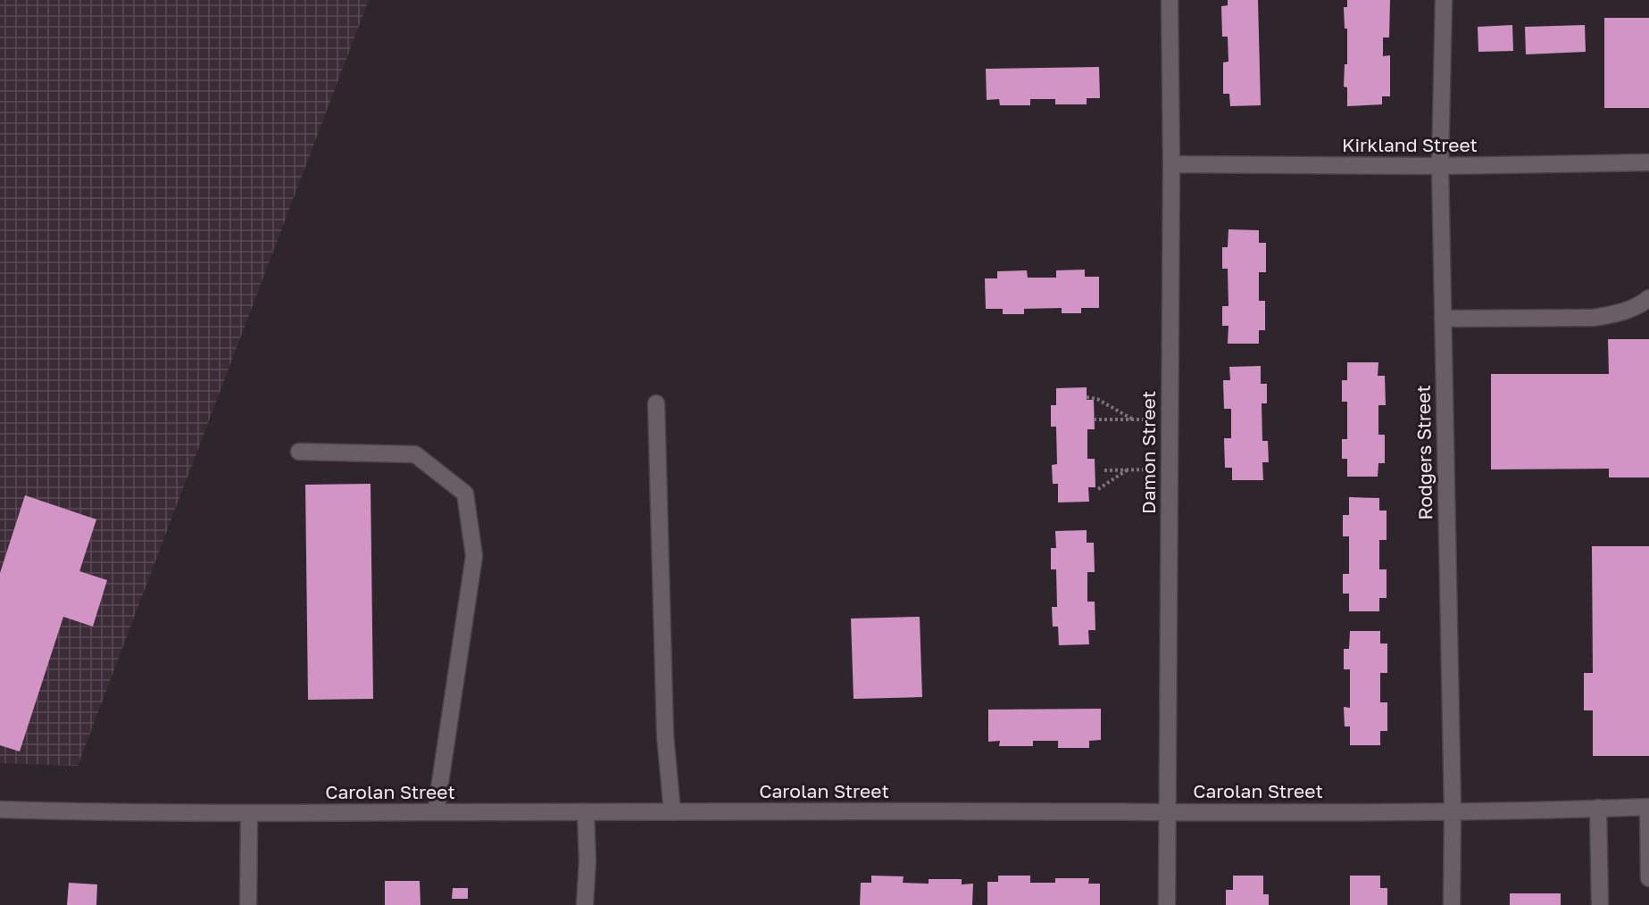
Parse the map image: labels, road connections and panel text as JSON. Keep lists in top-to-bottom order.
{
  "streets": {
    "street": [
      "Kirkland Street",
      "Damon Street",
      "Rodgers Street",
      "Carolan Street"
    ]
  },
  "crossings": [
    ["Kirkland Street", "Damon Street"],
    ["Kirkland Street", "Rodgers Street"],
    ["Damon Street", "Carolan Street"],
    ["Rodgers Street", "Carolan Street"]
  ]
}
